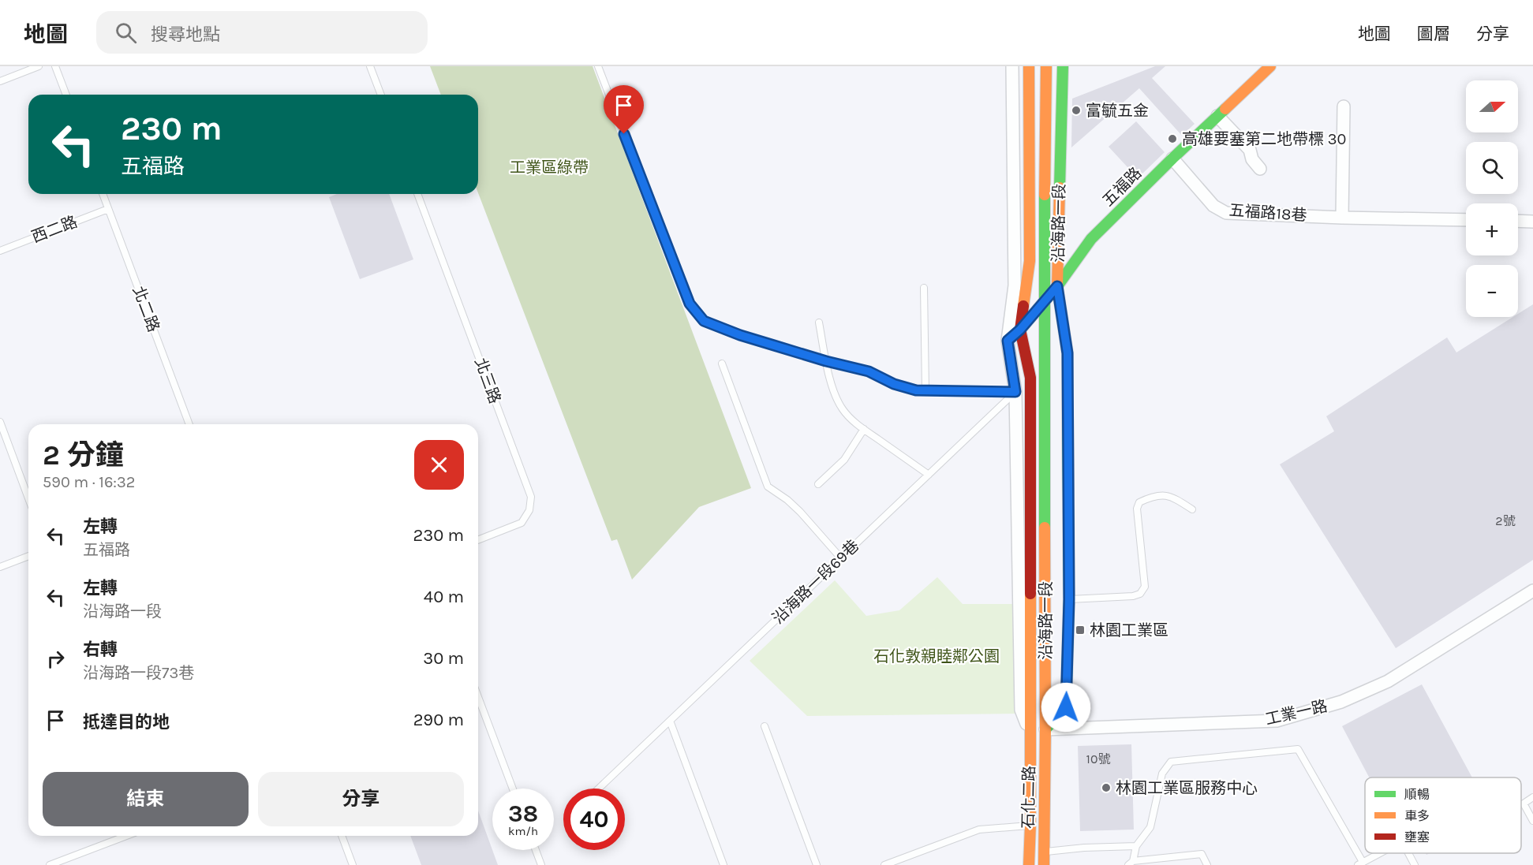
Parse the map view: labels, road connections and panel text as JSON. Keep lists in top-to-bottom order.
{
  "streets": {
    "main road": ["五福路", "沿海路一段", "石化二路"],
    "street": ["五福路18巷", "工業一路"],
    "lane": [
      "西二路",
      "北二路",
      "北三路",
      "沿海路一段69巷"
    ]
  },
  "crossings": [
    ["五福路", "五福路18巷"],
    ["五福路", "沿海路一段"],
    ["沿海路一段", "沿海路一段69巷"],
    ["沿海路一段", "工業一路"],
    ["沿海路一段", "石化二路"],
    ["西二路", "北二路"],
    ["工業一路", "石化二路"]
  ],
  "parks": ["工業區綠帶", "石化敦親睦鄰公園"],
  "places": {
    "other": ["富毓五金", "高雄要塞第二地帶標 30", "林園工業區服務中心"],
    "transit": ["林園工業區"]
  },
  "house_numbers": ["2號", "10號"],
  "legend": ["順暢", "車多", "壅塞"],
  "north": "right",
  "page": {
    "header": "地圖",
    "search": "搜尋地點",
    "nav": ["地圖", "圖層", "分享"],
    "map_buttons": ["+", "−"],
    "turn": ["230 m", "五福路"],
    "heading": ["2 分鐘", "590 m · 16:32"],
    "list": [
      {
        "name": "左轉",
        "note": "五福路",
        "value": "230 m"
      },
      {
        "name": "左轉",
        "note": "沿海路一段",
        "value": "40 m"
      },
      {
        "name": "右轉",
        "note": "沿海路一段73巷",
        "value": "30 m"
      },
      {
        "name": "抵達目的地",
        "value": "290 m"
      }
    ],
    "buttons": ["結束", "分享"],
    "speed": "38 km/h",
    "limit": "40"
  }
}
